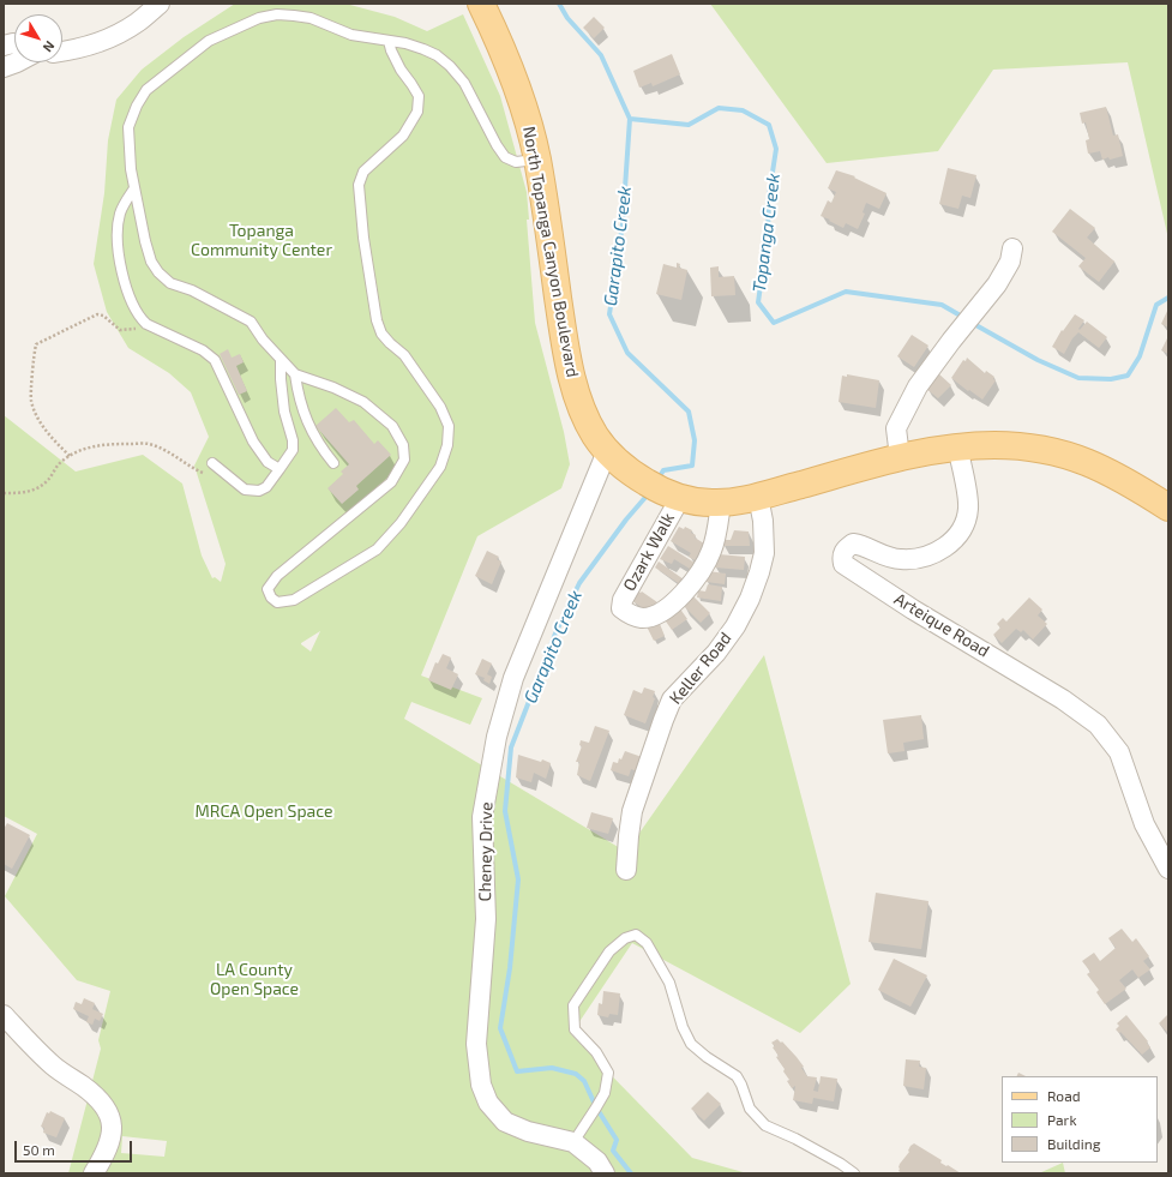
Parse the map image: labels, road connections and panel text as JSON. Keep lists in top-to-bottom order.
{
  "streets": {
    "main road": ["North Topanga Canyon Boulevard"],
    "street": [
      "Ozark Walk",
      "Arteique Road",
      "Keller Road",
      "Cheney Drive"
    ]
  },
  "crossings": [
    ["North Topanga Canyon Boulevard", "Ozark Walk"],
    ["North Topanga Canyon Boulevard", "Arteique Road"],
    ["North Topanga Canyon Boulevard", "Keller Road"],
    ["North Topanga Canyon Boulevard", "Cheney Drive"]
  ],
  "water": ["Topanga Creek", "Garapito Creek"],
  "parks": ["Topanga Community Center", "MRCA Open Space", "LA County Open Space"],
  "legend": ["Road", "Park", "Building"],
  "scale_bar": "50 m",
  "north": "bottom right"
}
